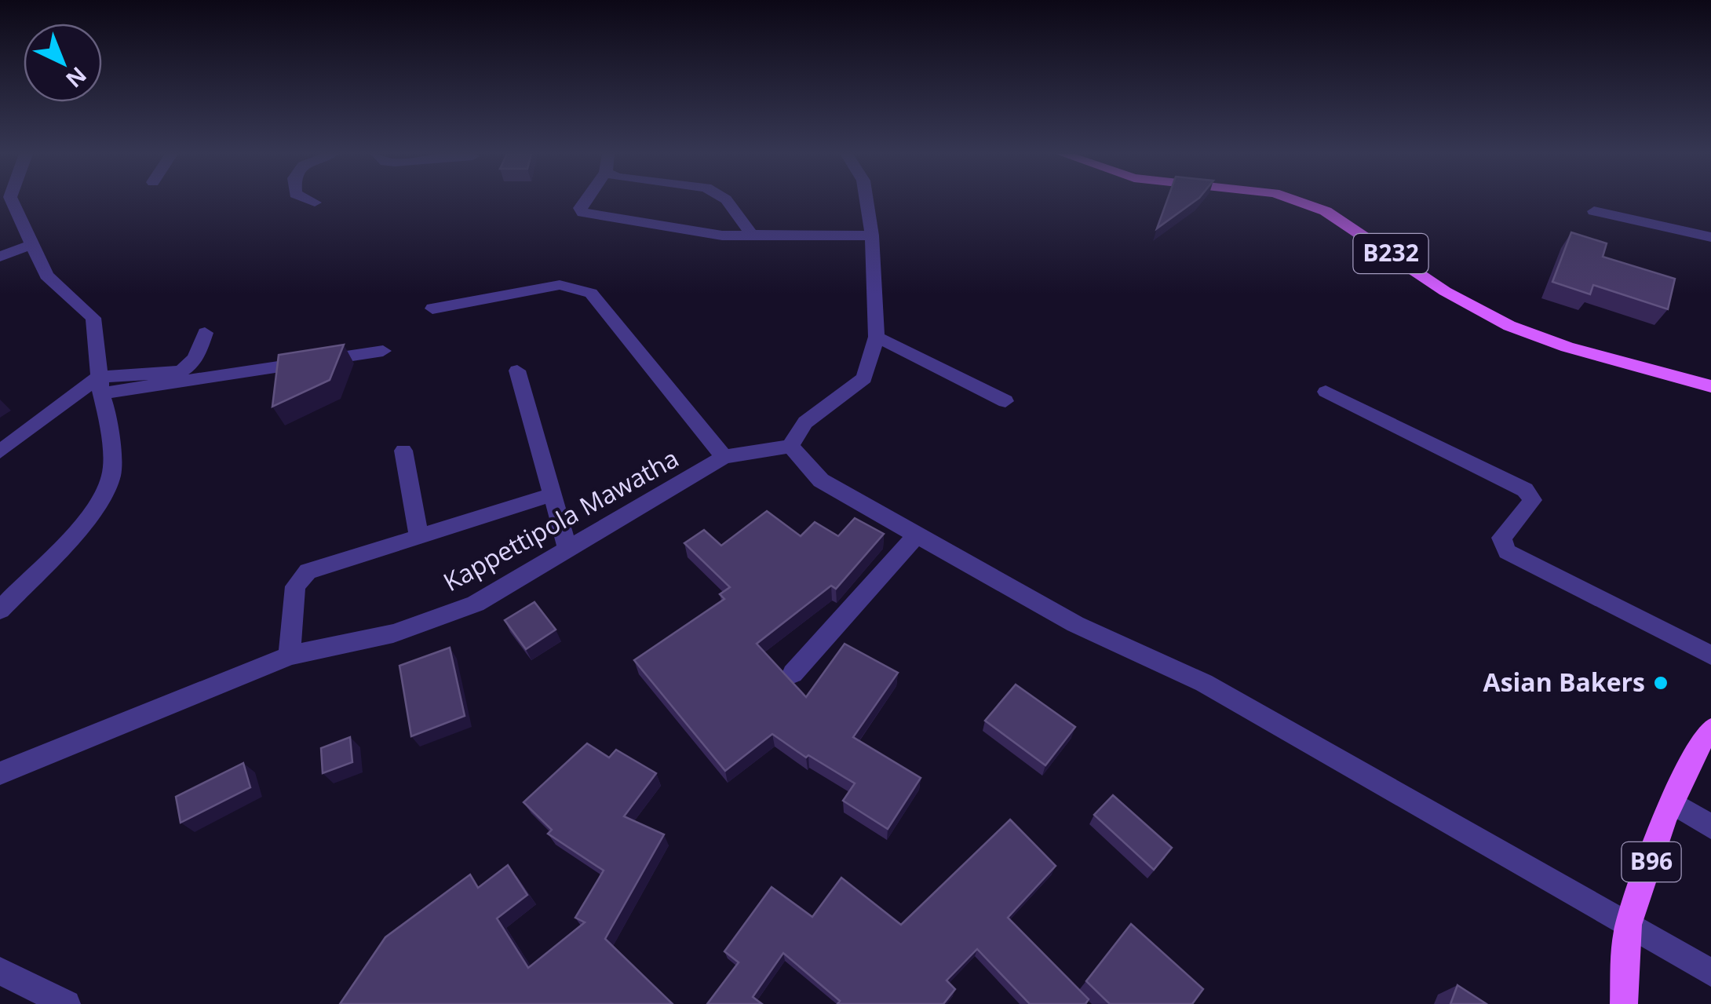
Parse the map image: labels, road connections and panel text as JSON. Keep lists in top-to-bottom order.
{
  "streets": {
    "main road": ["B232", "B96"],
    "street": ["Kappettipola Mawatha"]
  },
  "places": ["Asian Bakers"],
  "north": "bottom right"
}
